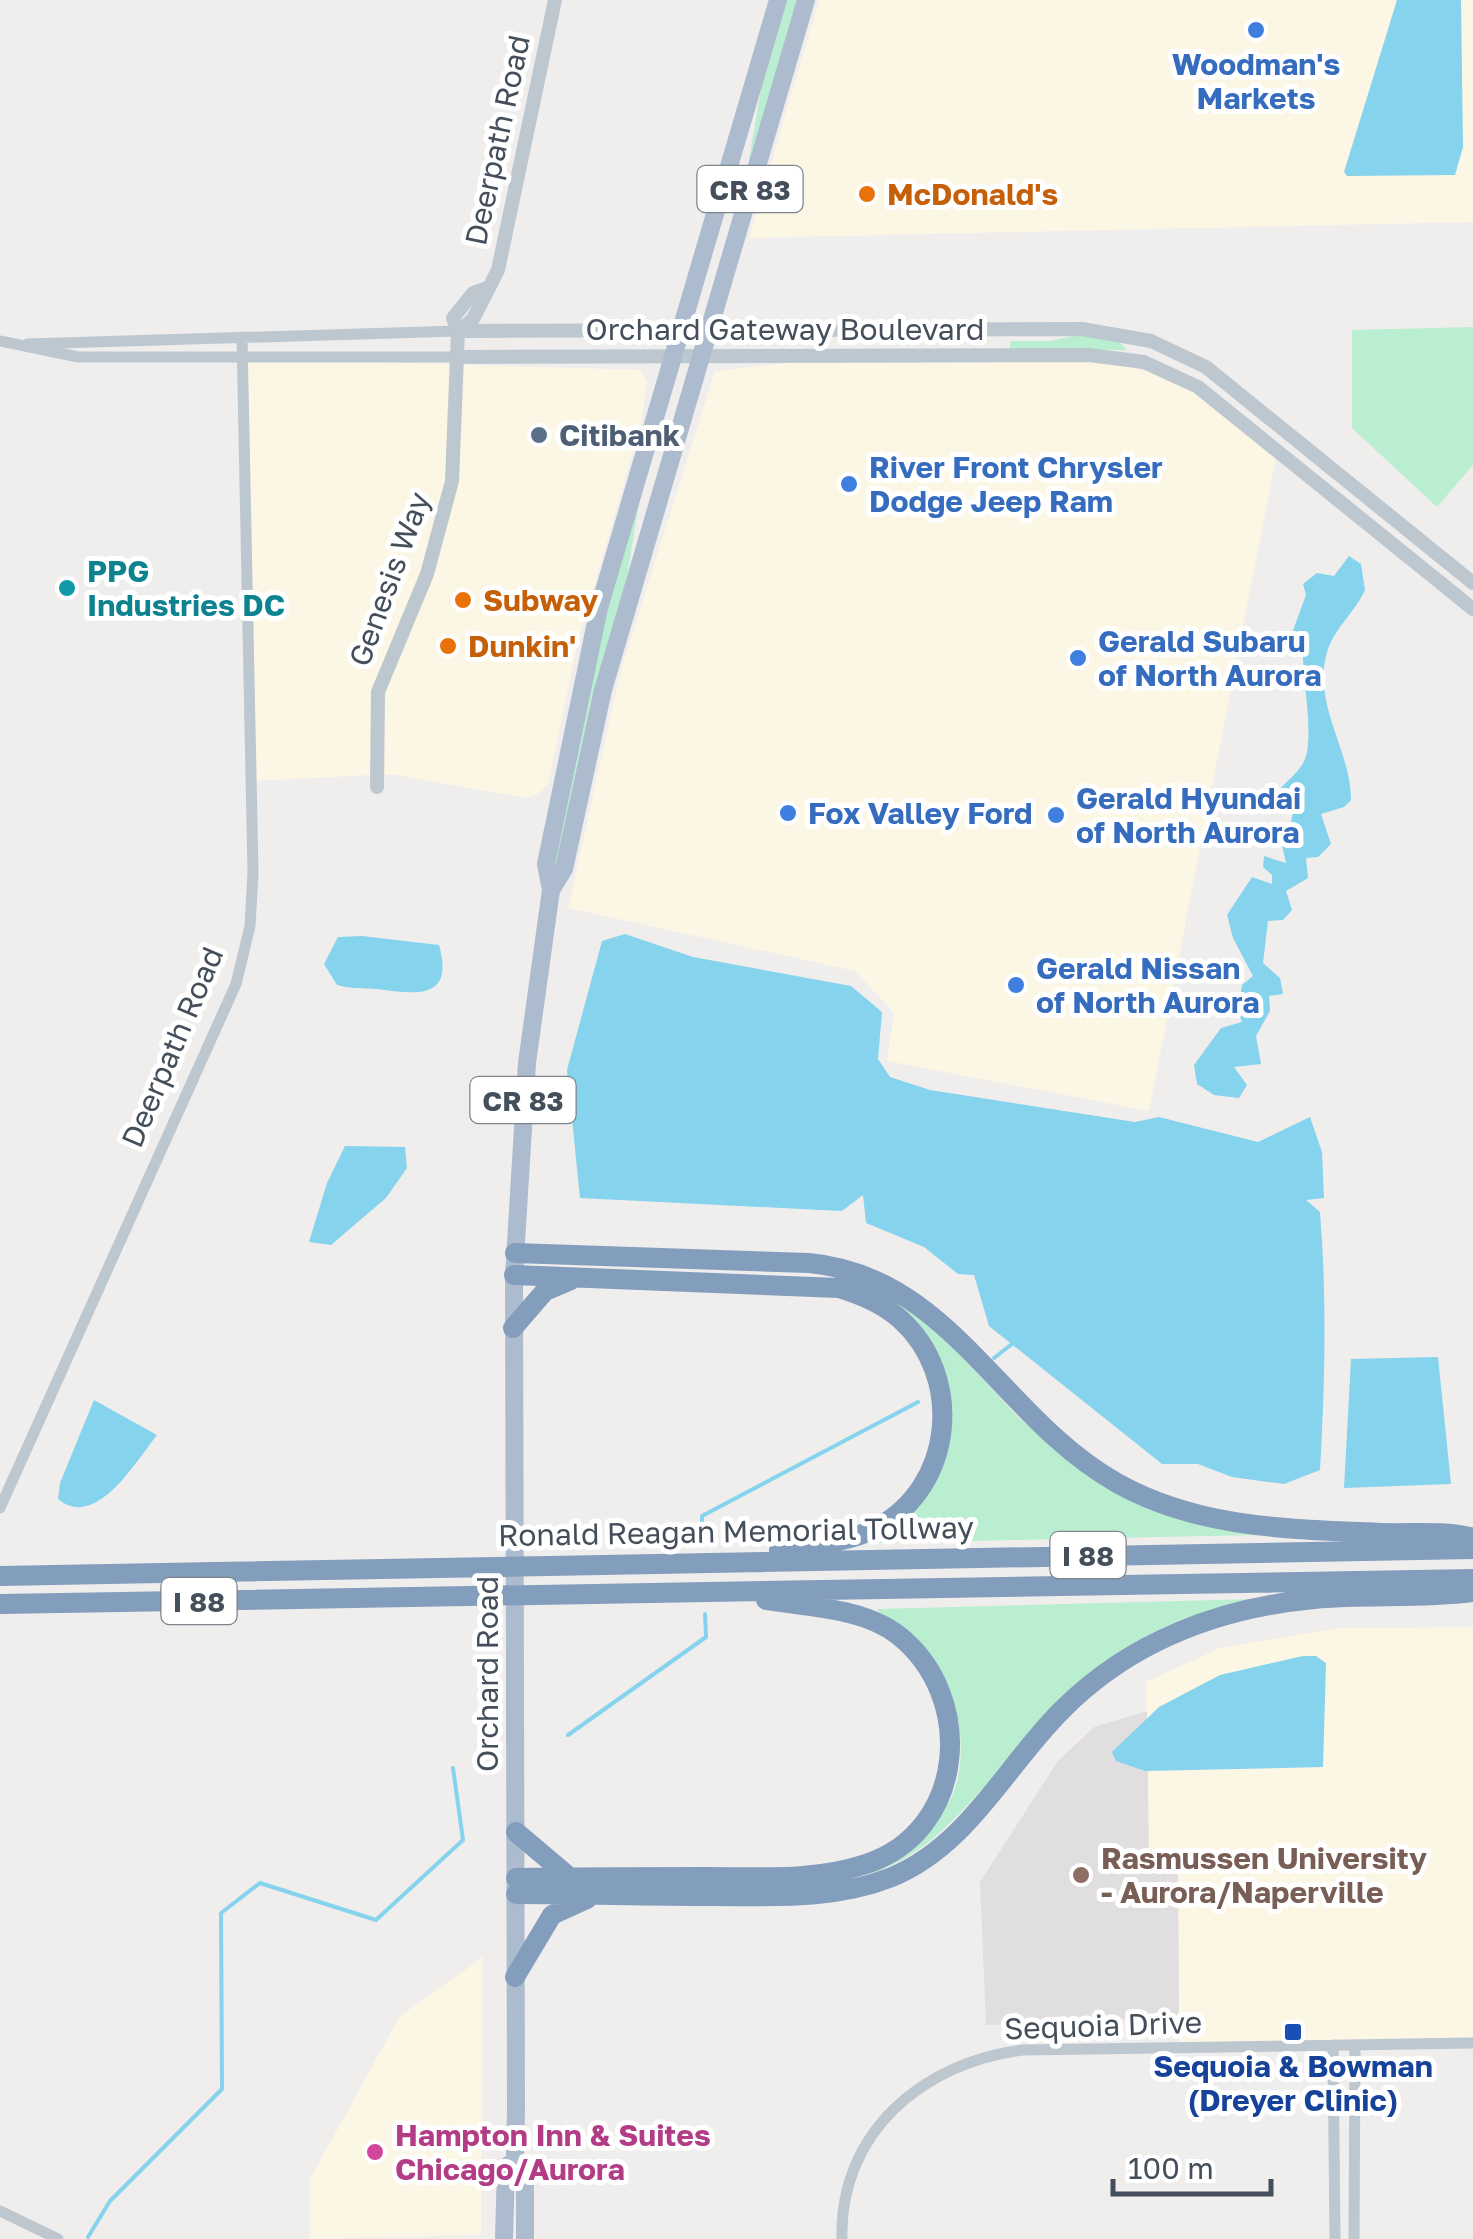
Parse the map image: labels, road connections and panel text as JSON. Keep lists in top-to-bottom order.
{
  "streets": {
    "highway": ["Ronald Reagan Memorial Tollway", "I 88"],
    "main road": ["CR 83", "Orchard Road"],
    "street": [
      "Deerpath Road",
      "Orchard Gateway Boulevard",
      "Genesis Way",
      "Sequoia Drive"
    ]
  },
  "crossings": [
    ["Deerpath Road", "Orchard Gateway Boulevard"],
    ["Deerpath Road", "Genesis Way"],
    ["Orchard Gateway Boulevard", "Genesis Way"],
    ["Orchard Gateway Boulevard", "Orchard Road"]
  ],
  "places": {
    "other": [
      "Woodman's Markets",
      "McDonald's",
      "Citibank",
      "River Front Chrysler Dodge Jeep Ram",
      "PPG Industries DC",
      "Subway",
      "Dunkin'",
      "Gerald Subaru of North Aurora",
      "Fox Valley Ford",
      "Gerald Hyundai of North Aurora",
      "Gerald Nissan of North Aurora",
      "Rasmussen University - Aurora/Naperville",
      "Hampton Inn & Suites Chicago/Aurora"
    ],
    "transit": ["Sequoia & Bowman (Dreyer Clinic)"]
  },
  "scale_bar": "100 m"
}
